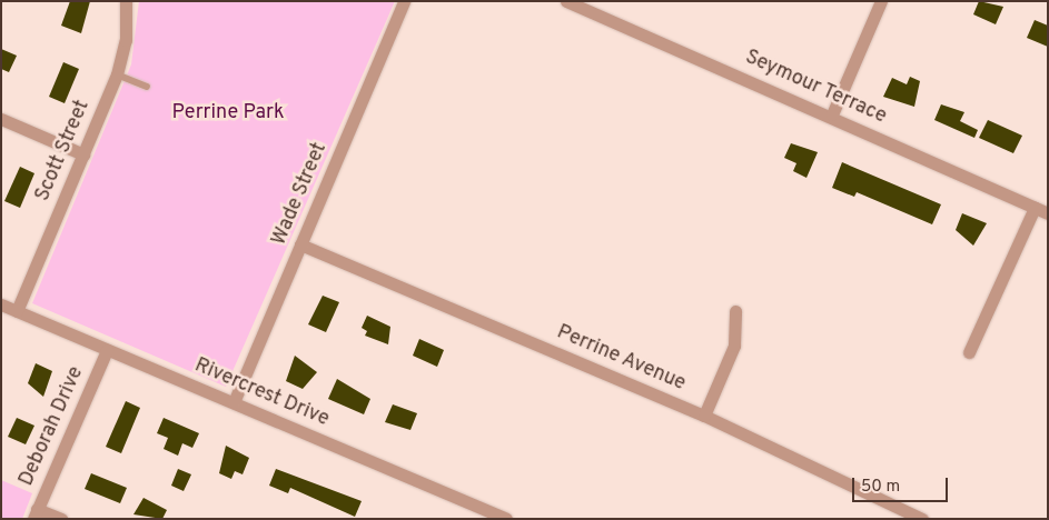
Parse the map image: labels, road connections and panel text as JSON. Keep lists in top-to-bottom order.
{
  "streets": {
    "street": [
      "Seymour Terrace",
      "Scott Street",
      "Wade Street",
      "Perrine Avenue",
      "Rivercrest Drive",
      "Deborah Drive"
    ]
  },
  "crossings": [
    ["Scott Street", "Rivercrest Drive"],
    ["Wade Street", "Perrine Avenue"],
    ["Wade Street", "Rivercrest Drive"],
    ["Rivercrest Drive", "Deborah Drive"]
  ],
  "parks": ["Perrine Park"],
  "scale_bar": "50 m"
}
